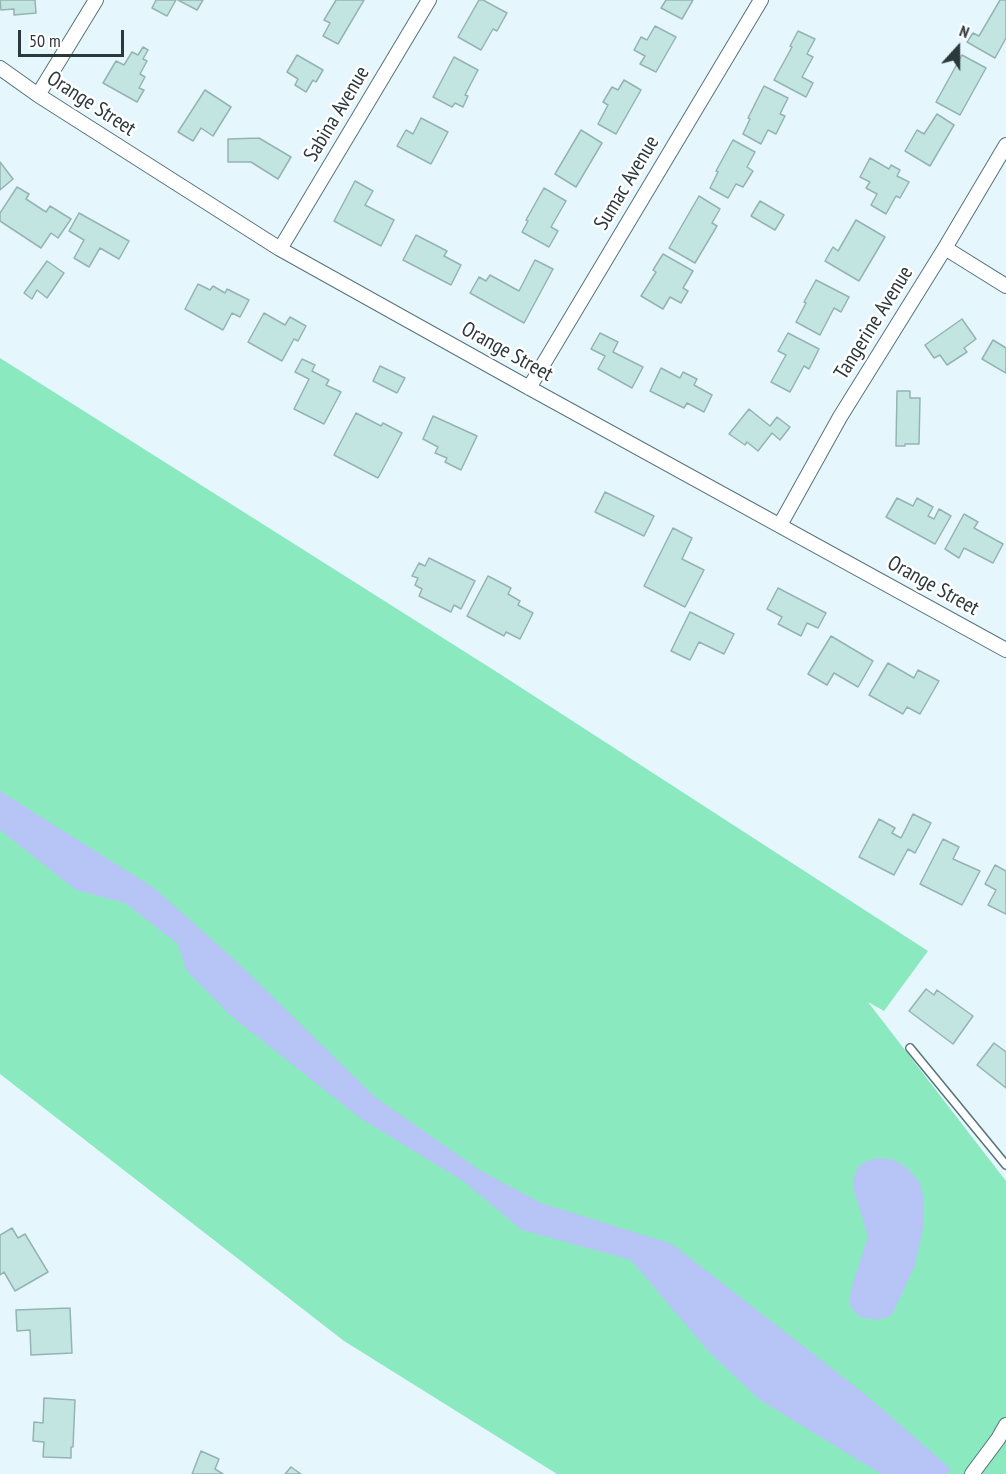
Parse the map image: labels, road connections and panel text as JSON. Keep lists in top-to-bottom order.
{
  "streets": {
    "street": [
      "Orange Street",
      "Sabina Avenue",
      "Sumac Avenue",
      "Tangerine Avenue"
    ]
  },
  "crossings": [
    ["Orange Street", "Sabina Avenue"],
    ["Orange Street", "Sumac Avenue"],
    ["Orange Street", "Tangerine Avenue"]
  ],
  "scale_bar": "50 m",
  "north": "top"
}
